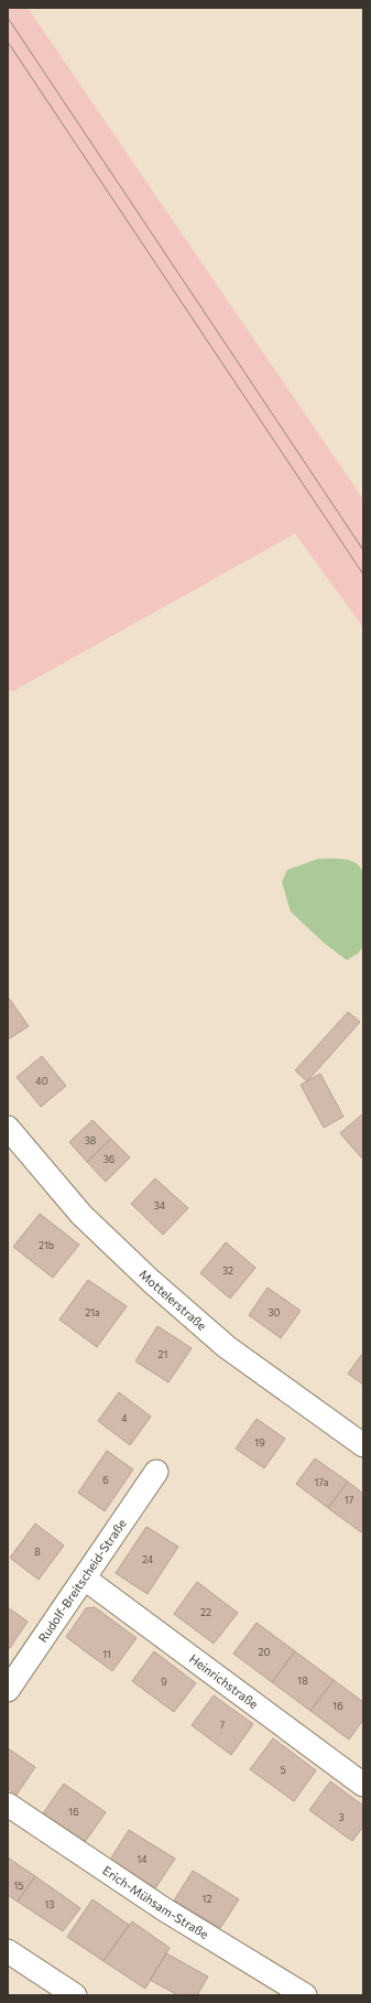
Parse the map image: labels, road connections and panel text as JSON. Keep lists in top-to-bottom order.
{
  "streets": {
    "street": [
      "Mottelerstraße",
      "Rudolf-Breitscheid-Straße",
      "Heinrichstraße",
      "Erich-Mühsam-Straße"
    ]
  },
  "crossings": [
    ["Rudolf-Breitscheid-Straße", "Heinrichstraße"]
  ],
  "house_numbers": [
    "40",
    "38",
    "36",
    "34",
    "21b",
    "32",
    "21a",
    "30",
    "21",
    "4",
    "19",
    "6",
    "17a",
    "17",
    "8",
    "24",
    "22",
    "20",
    "11",
    "18",
    "9",
    "16",
    "7",
    "5",
    "16",
    "3",
    "14",
    "15",
    "12",
    "13"
  ]
}
